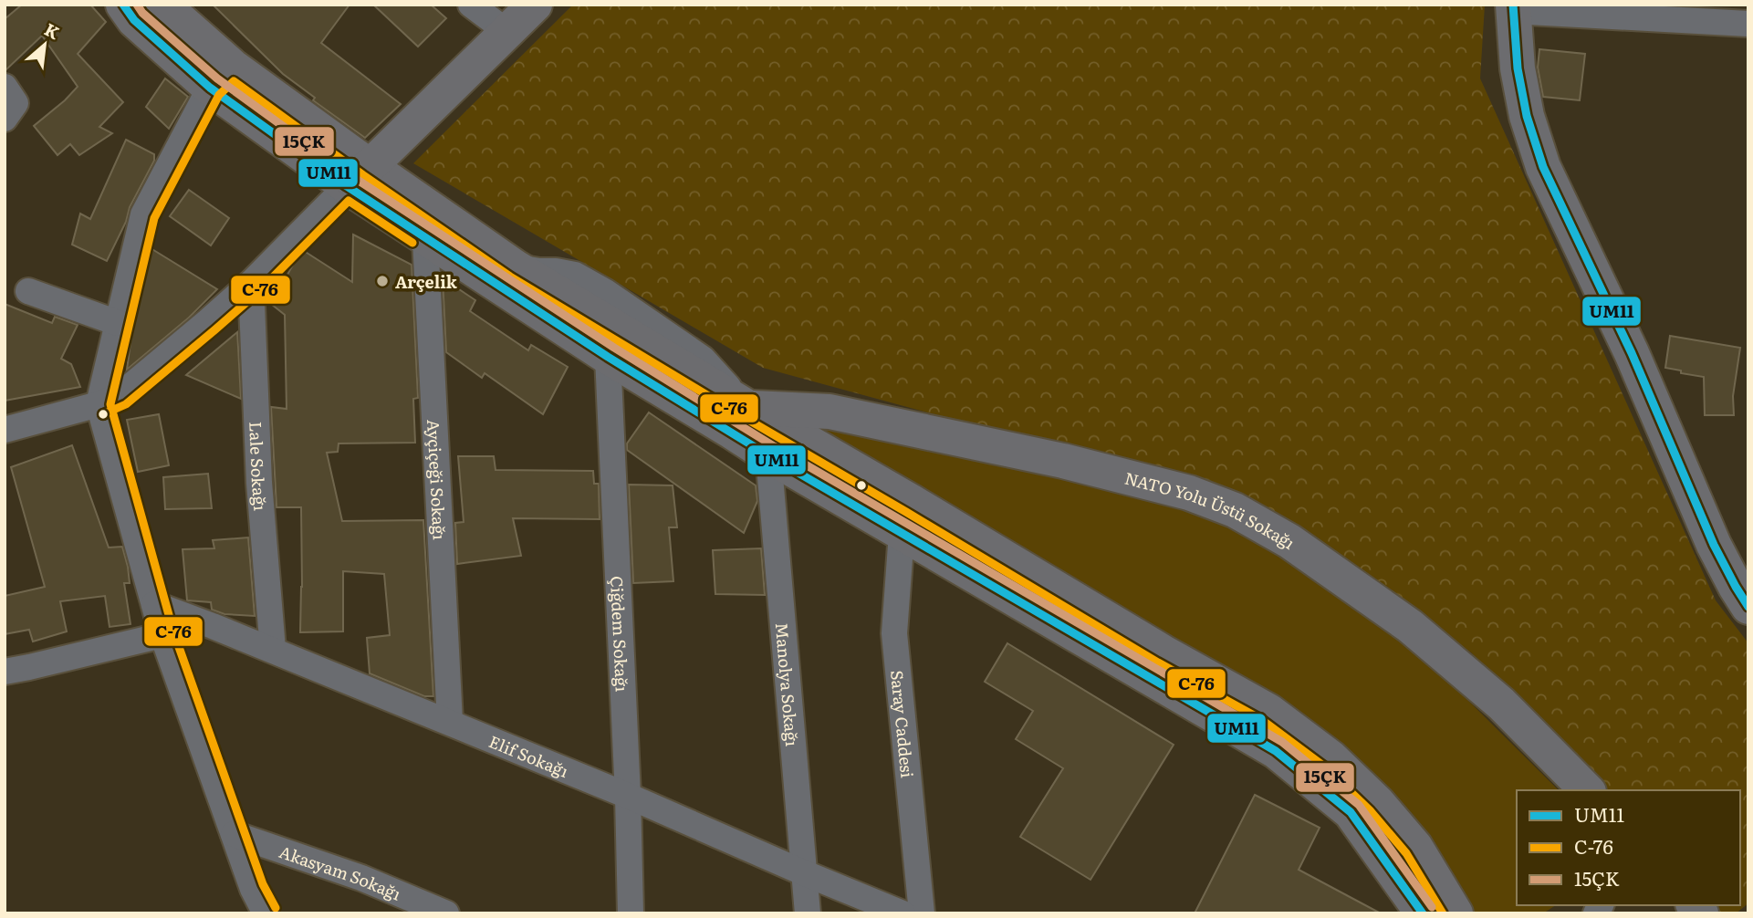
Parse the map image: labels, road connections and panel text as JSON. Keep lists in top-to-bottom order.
{
  "streets": {
    "main road": ["NATO Yolu Üstü Sokağı"],
    "street": [
      "Lale Sokağı",
      "Ayçiçeği Sokağı",
      "Çiğdem Sokağı",
      "Manolya Sokağı",
      "Saray Caddesi",
      "Elif Sokağı",
      "Akasyam Sokağı"
    ]
  },
  "crossings": [
    ["Lale Sokağı", "Elif Sokağı"],
    ["Ayçiçeği Sokağı", "Elif Sokağı"],
    ["Çiğdem Sokağı", "Elif Sokağı"],
    ["Manolya Sokağı", "Elif Sokağı"]
  ],
  "places": ["Arçelik"],
  "lines": ["transit line UM11", "transit line 15ÇK", "transit line C-76"],
  "legend": ["UM11", "C-76", "15ÇK"],
  "north": "top right"
}
